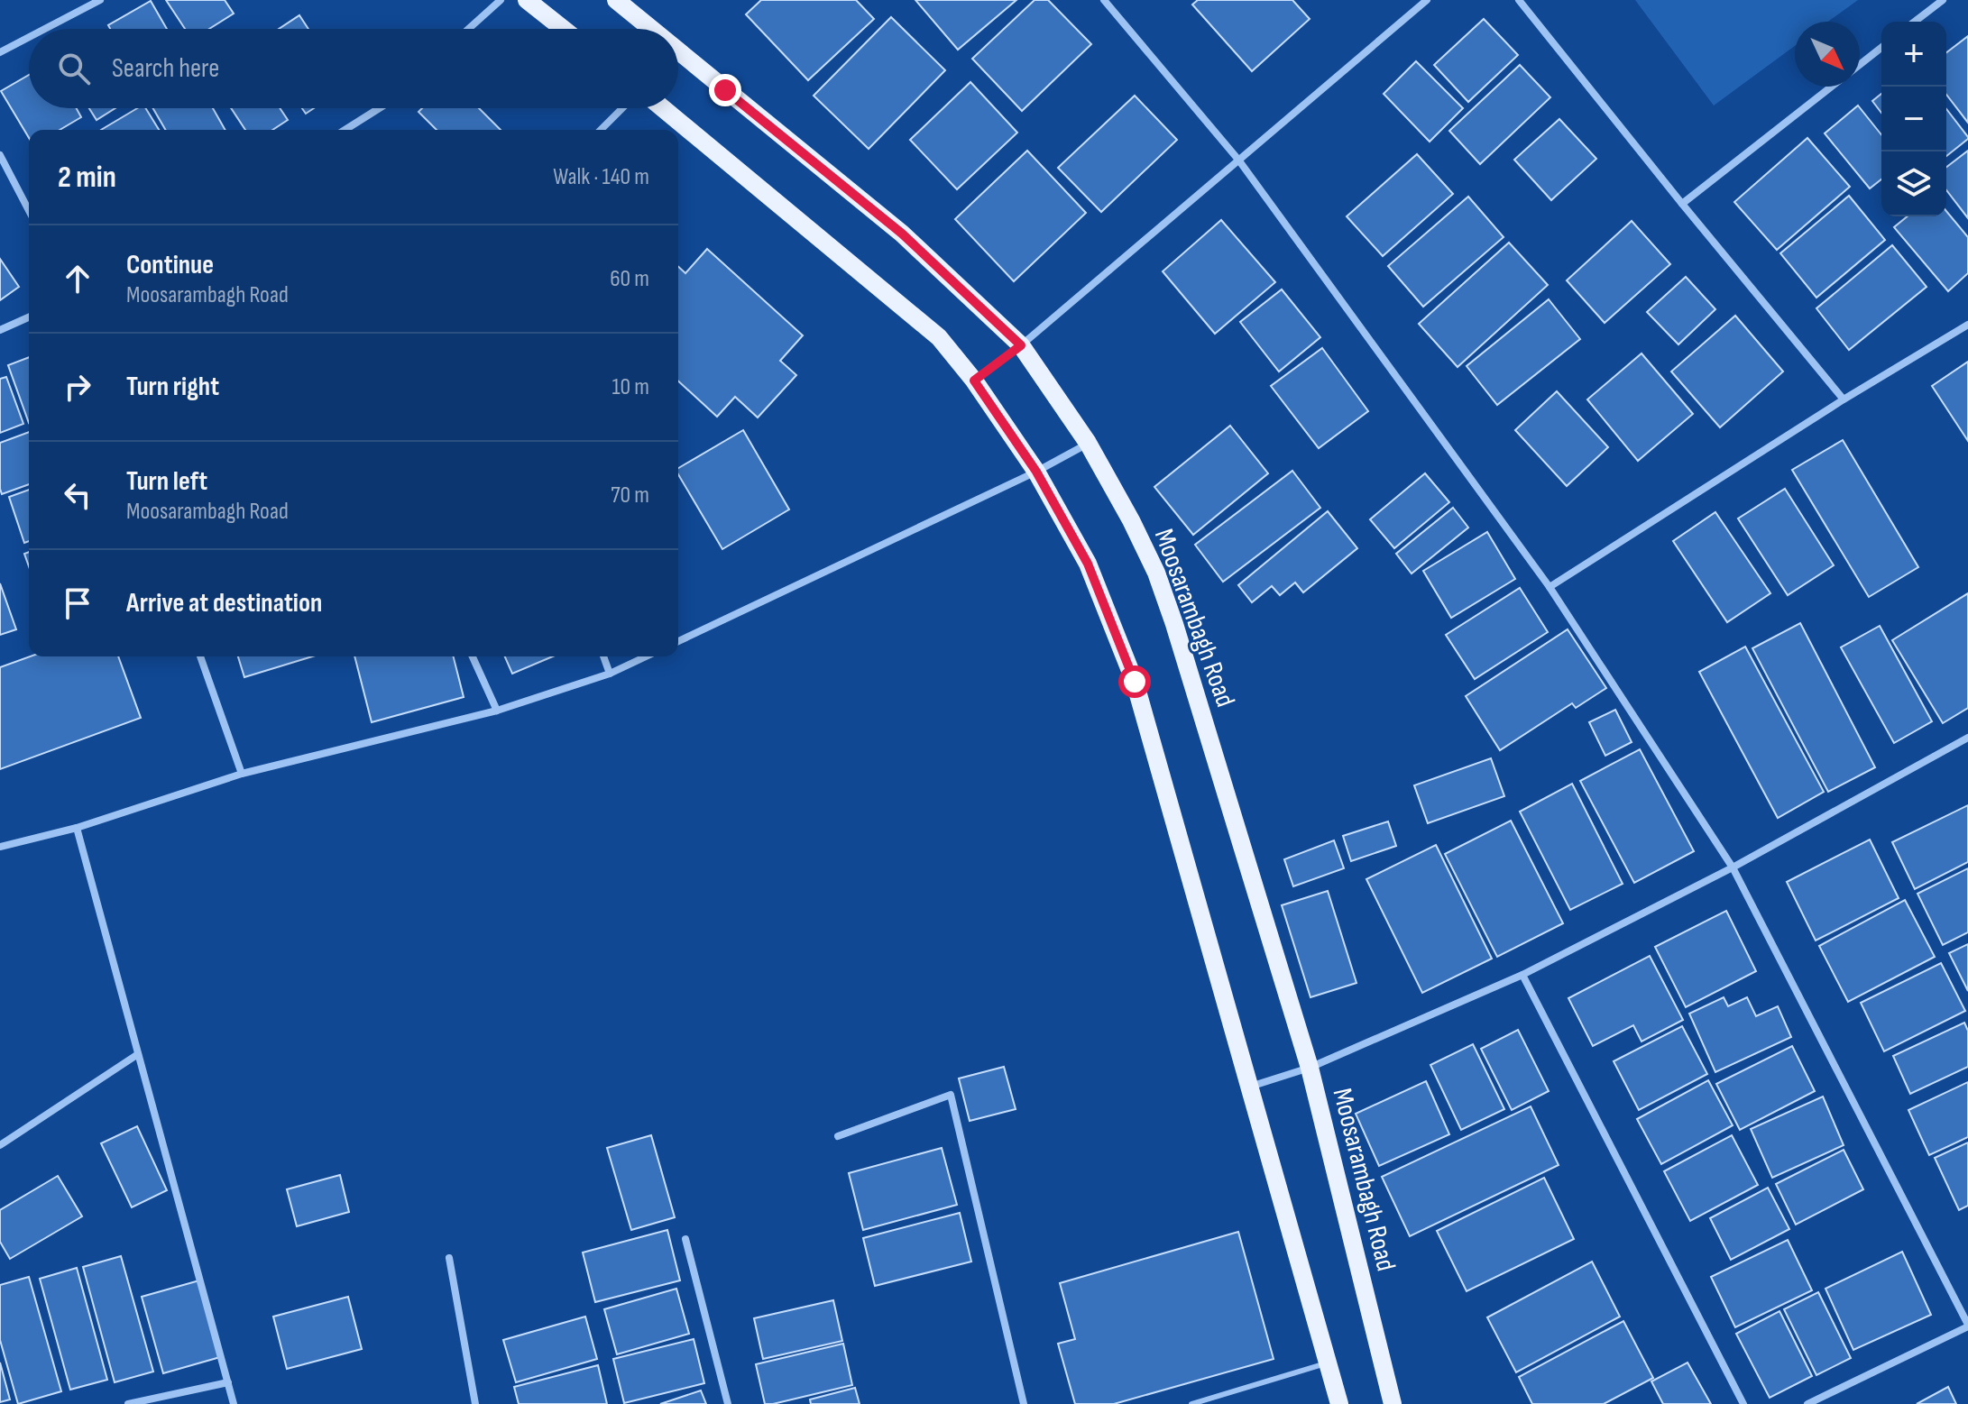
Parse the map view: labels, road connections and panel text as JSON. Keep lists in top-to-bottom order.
{
  "streets": {
    "main road": ["Moosarambagh Road"]
  },
  "north": "bottom right",
  "page": {
    "map_buttons": ["+", "−"],
    "search": "Search here",
    "heading": ["2 min", "Walk · 140 m"],
    "list": [
      ["Continue", "Moosarambagh Road", "60 m"],
      ["Turn right", "10 m"],
      ["Turn left", "Moosarambagh Road", "70 m"],
      "Arrive at destination"
    ]
  }
}
